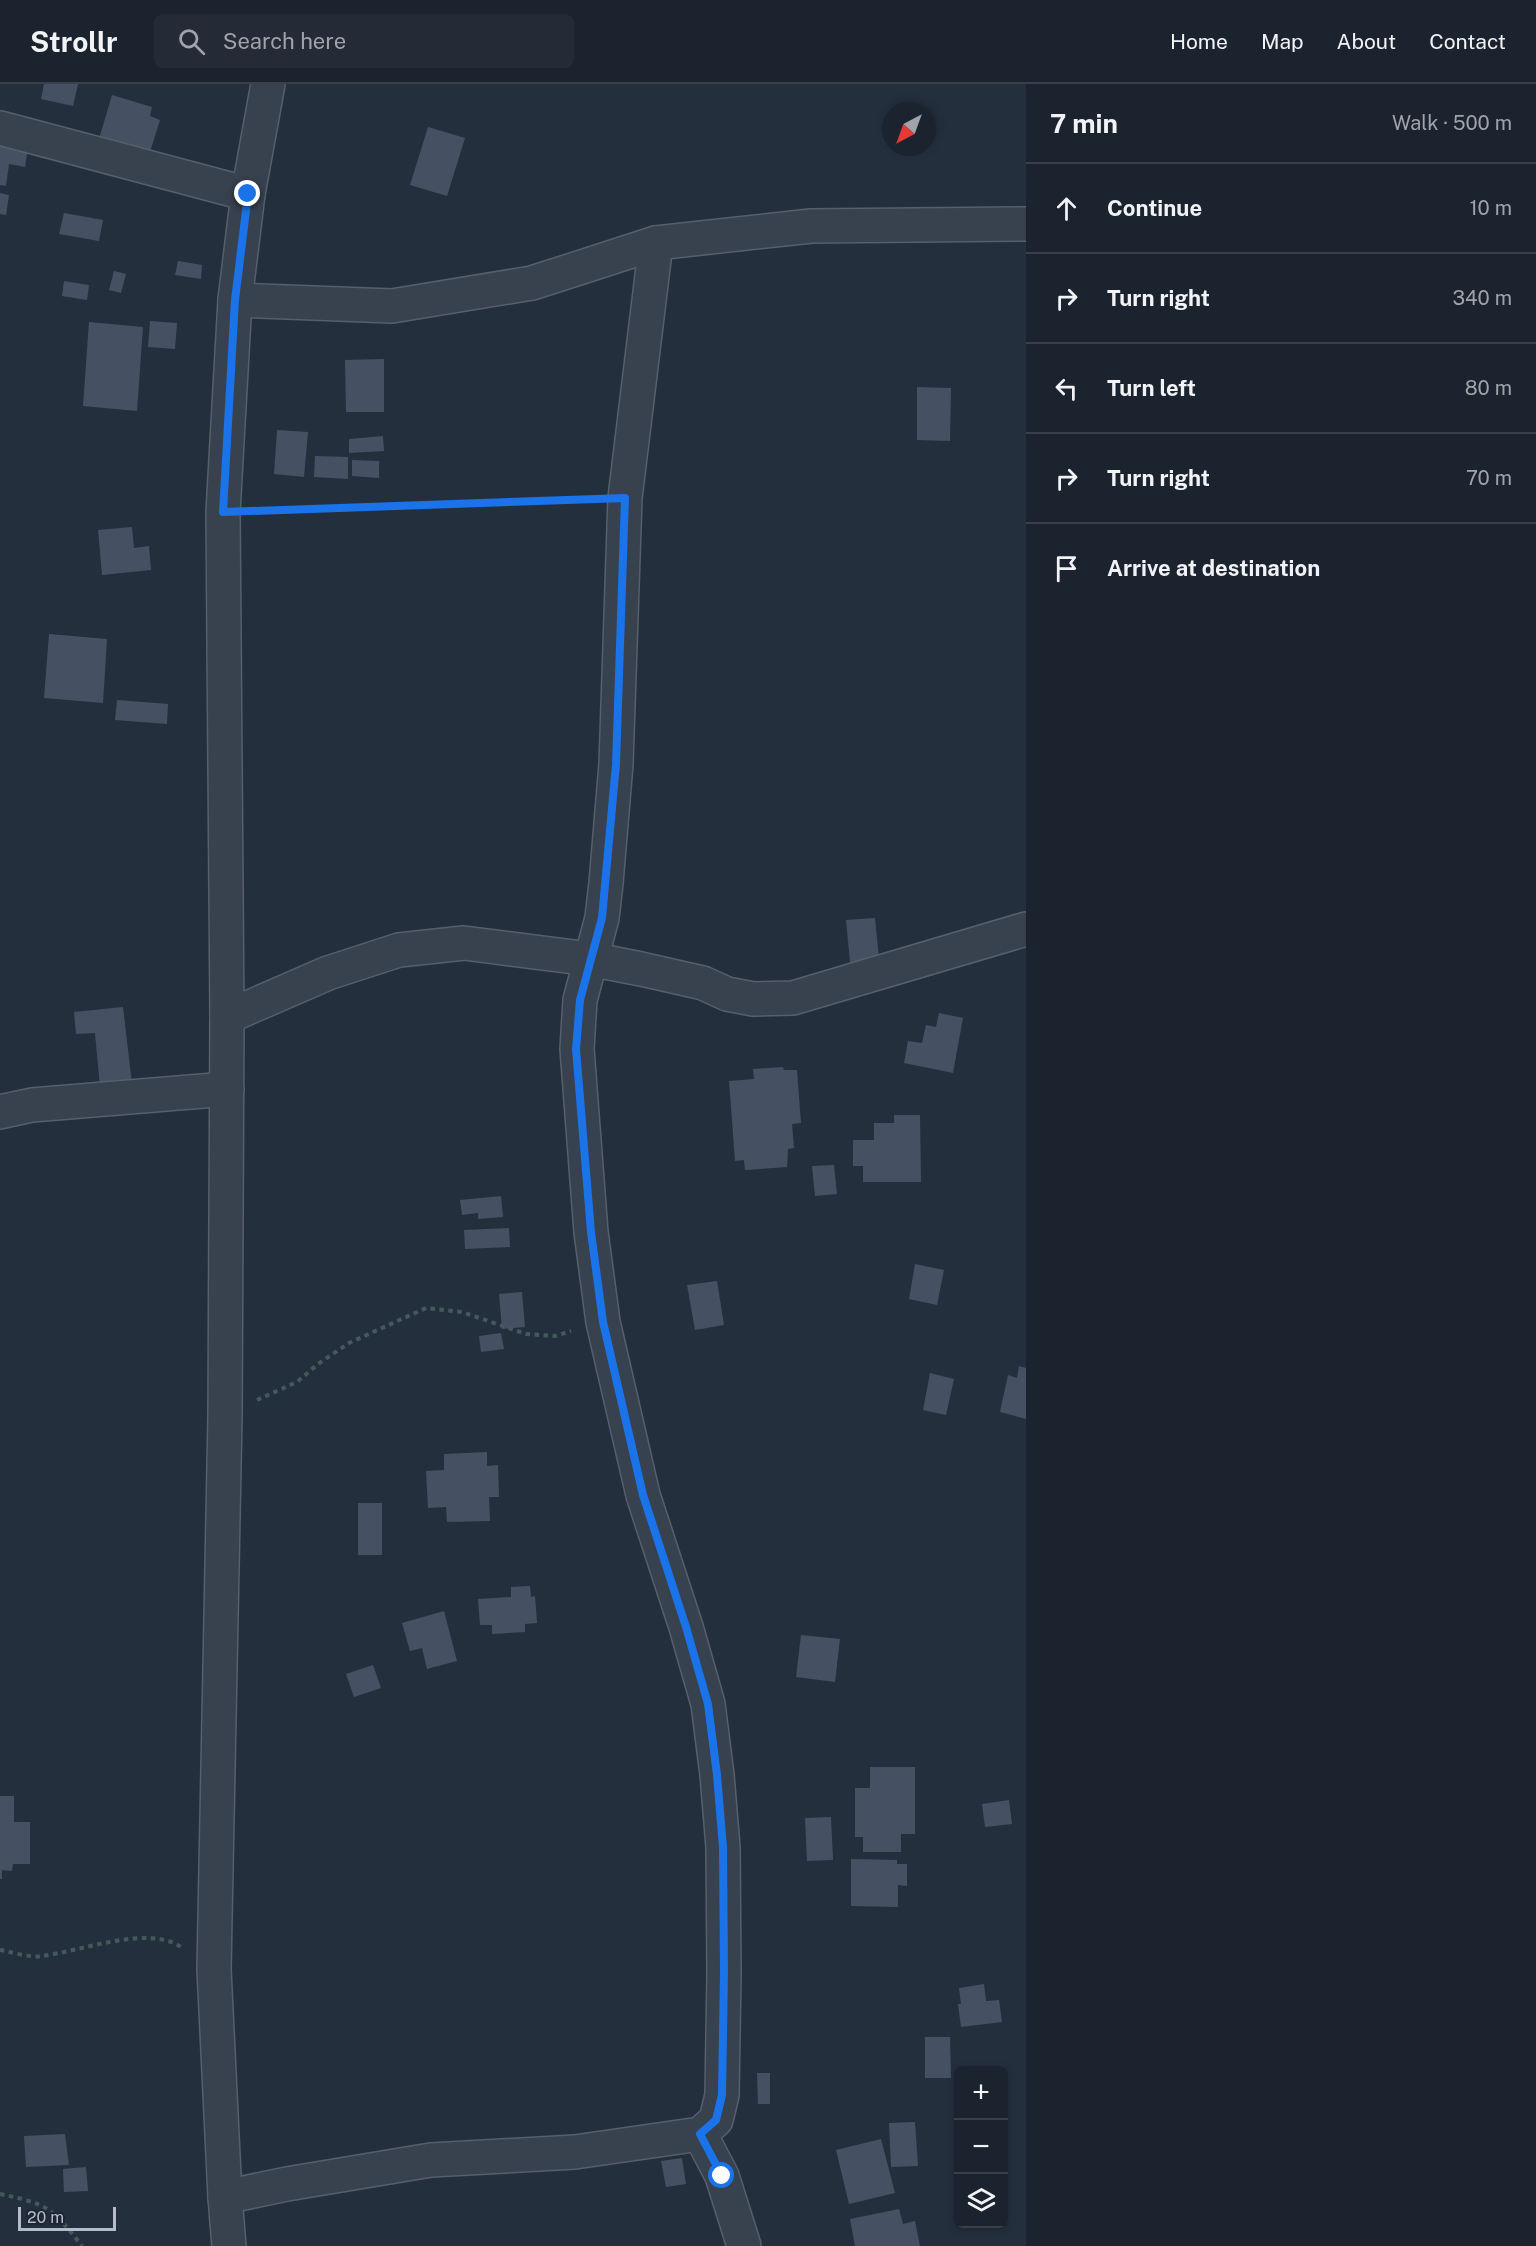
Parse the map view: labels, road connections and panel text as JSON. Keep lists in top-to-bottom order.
{
  "scale_bar": "20 m",
  "north": "bottom left",
  "page": {
    "header": "Strollr",
    "search": "Search here",
    "nav": [
      "Home",
      "Map",
      "About",
      "Contact"
    ],
    "heading": ["7 min", "Walk · 500 m"],
    "list": [
      ["Continue", "10 m"],
      ["Turn right", "340 m"],
      ["Turn left", "80 m"],
      ["Turn right", "70 m"],
      "Arrive at destination"
    ],
    "map_buttons": ["+", "−"],
    "scale": "20 m"
  }
}
